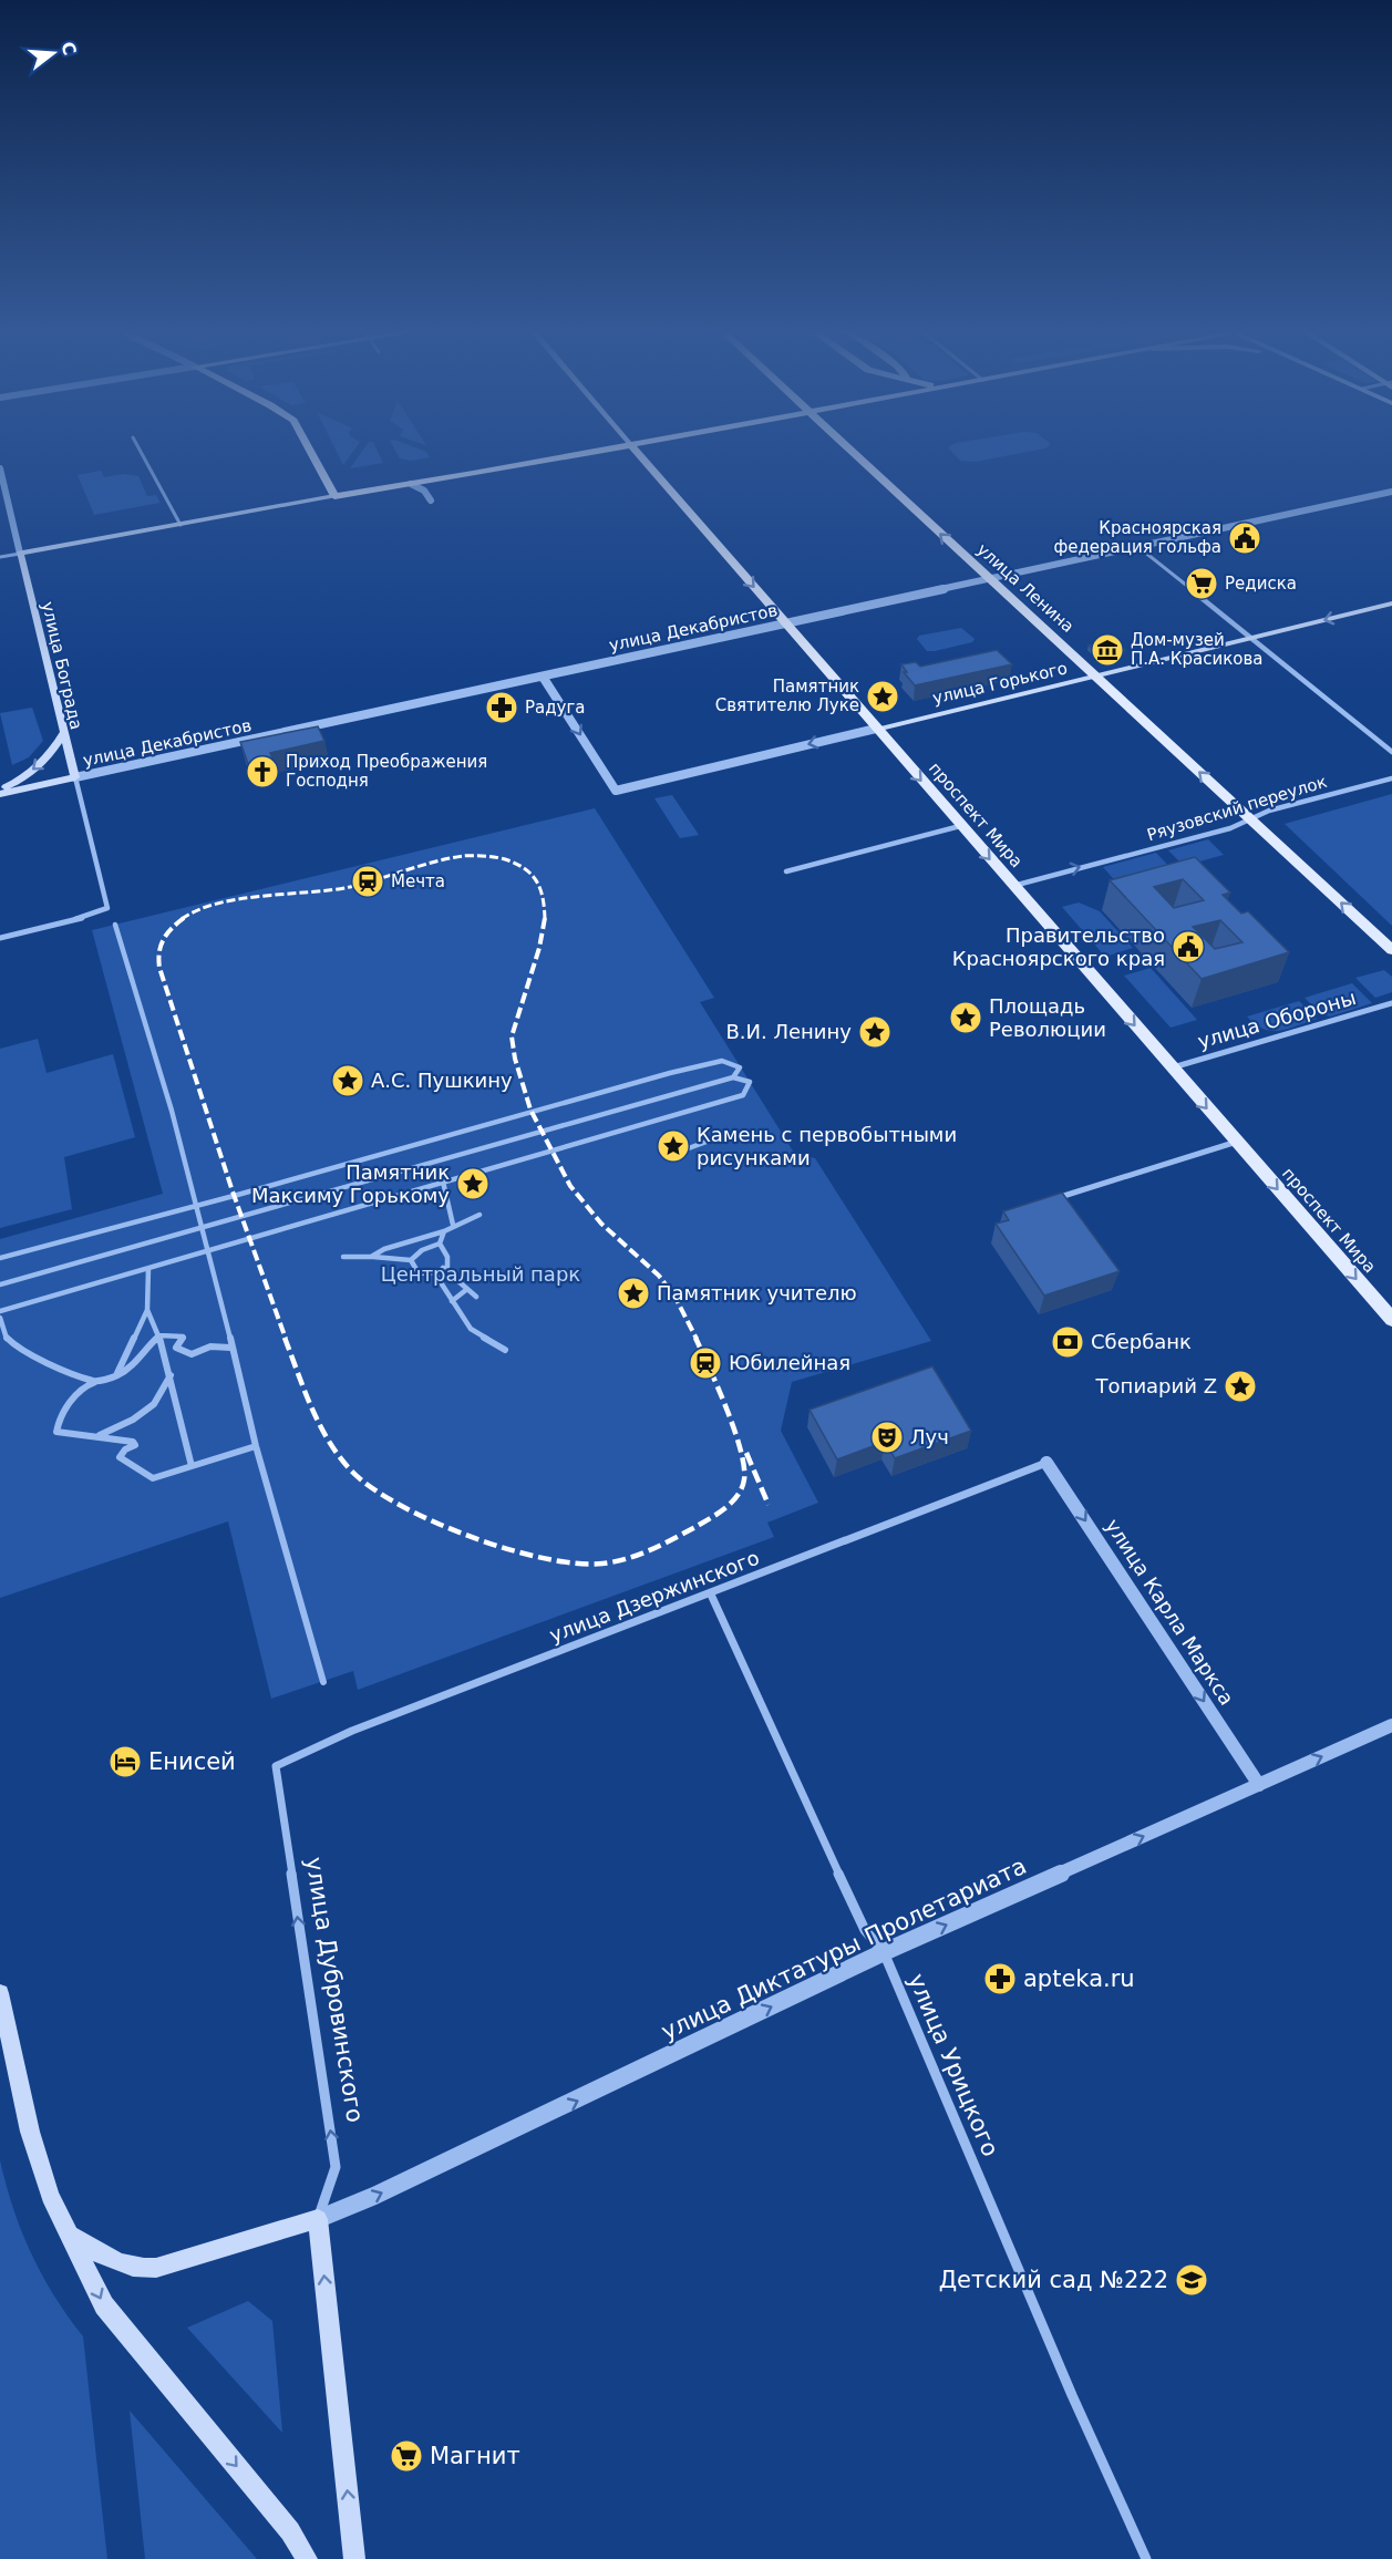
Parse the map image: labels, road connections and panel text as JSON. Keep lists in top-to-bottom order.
{
  "streets": {
    "main road": [
      "улица Ленина",
      "улица Декабристов",
      "улица Бограда",
      "улица Горького",
      "проспект Мира",
      "улица Дубровинского"
    ],
    "street": [
      "Ряузовский переулок",
      "улица Обороны",
      "улица Дзержинского",
      "улица Карла Маркса",
      "улица Диктатуры Пролетариата",
      "улица Урицкого"
    ]
  },
  "crossings": [
    ["улица Ленина", "улица Декабристов"],
    ["улица Ленина", "улица Горького"],
    ["улица Ленина", "Ряузовский переулок"],
    ["улица Декабристов", "улица Бограда"],
    ["улица Декабристов", "улица Горького"],
    ["улица Декабристов", "проспект Мира"],
    ["улица Горького", "проспект Мира"],
    ["Ряузовский переулок", "проспект Мира"],
    ["проспект Мира", "улица Обороны"],
    ["улица Дзержинского", "улица Карла Маркса"],
    ["улица Дзержинского", "улица Дубровинского"],
    ["улица Дзержинского", "улица Урицкого"],
    ["улица Карла Маркса", "улица Диктатуры Пролетариата"],
    ["улица Диктатуры Пролетариата", "улица Дубровинского"],
    ["улица Диктатуры Пролетариата", "улица Урицкого"]
  ],
  "one_way": [
    "улица Ленина",
    "Ряузовский переулок",
    "проспект Мира",
    "улица Карла Маркса",
    "улица Диктатуры Пролетариата",
    "улица Дубровинского"
  ],
  "parks": ["Центральный парк"],
  "places": {
    "public building": ["Красноярская федерация гольфа", "Правительство Красноярского края"],
    "supermarket": ["Редиска", "Магнит"],
    "museum": ["Дом-музей П.А. Красикова"],
    "place": [
      "Памятник Святителю Луке",
      "Площадь Революции",
      "В.И. Ленину",
      "А.С. Пушкину",
      "Камень с первобытными рисунками",
      "Памятник Максиму Горькому",
      "Памятник учителю",
      "Топиарий Z"
    ],
    "pharmacy": ["Радуга", "apteka.ru"],
    "church": ["Приход Преображения Господня"],
    "station": ["Мечта", "Юбилейная"],
    "bank": ["Сбербанк"],
    "theatre": ["Луч"],
    "hotel": ["Енисей"],
    "school or university": ["Детский сад №222"]
  },
  "north": "right"
}
